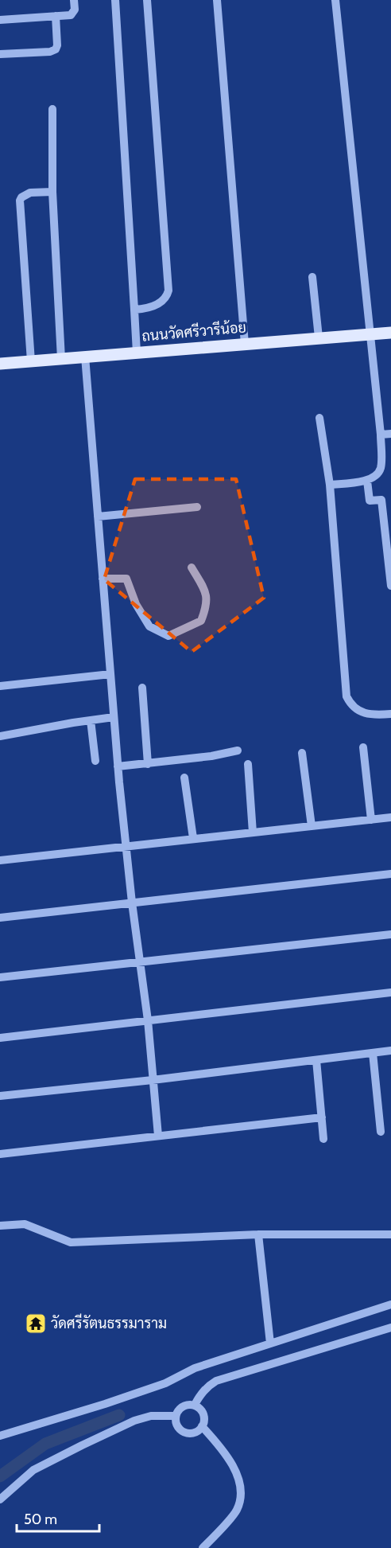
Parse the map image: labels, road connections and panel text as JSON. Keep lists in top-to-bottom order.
{
  "streets": {
    "main road": ["ถนนวัดศรีวารีน้อย"]
  },
  "places": {
    "temple": ["วัดศรีรัตนธรรมาราม"]
  },
  "scale_bar": "50 m"
}
